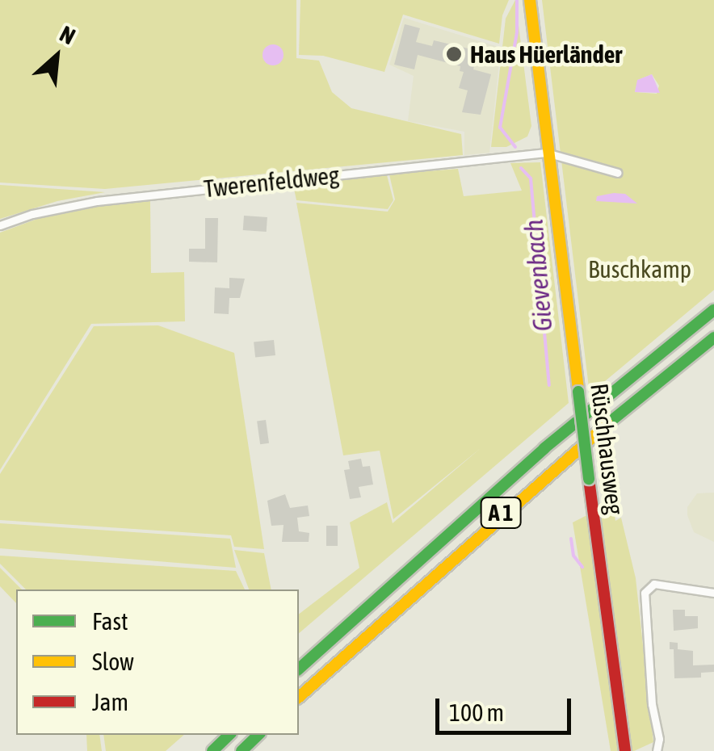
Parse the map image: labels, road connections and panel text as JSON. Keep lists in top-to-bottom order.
{
  "streets": {
    "main road": ["Rüschhausweg", "A 1"],
    "street": ["Twerenfeldweg"]
  },
  "crossings": [
    ["Twerenfeldweg", "Rüschhausweg"]
  ],
  "water": ["Gievenbach"],
  "parks": ["Buschkamp"],
  "places": ["Haus Hüerländer"],
  "legend": ["Fast", "Slow", "Jam"],
  "scale_bar": "100 m",
  "north": "top right"
}
